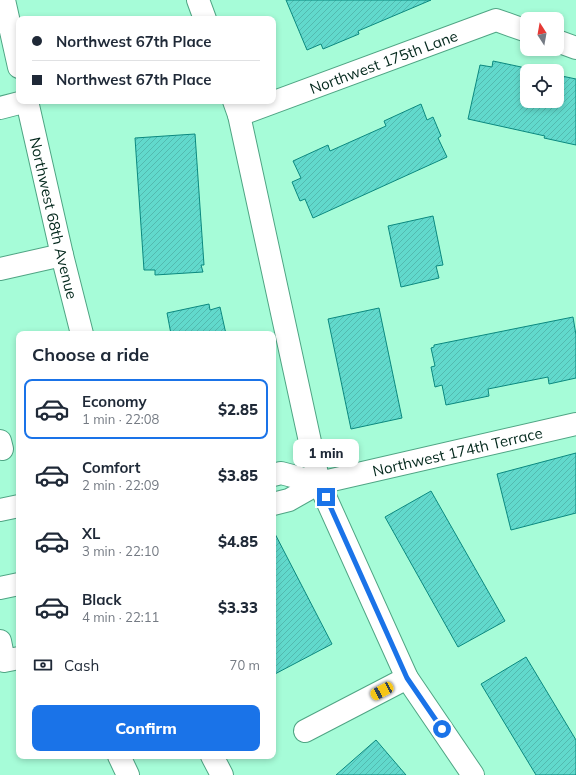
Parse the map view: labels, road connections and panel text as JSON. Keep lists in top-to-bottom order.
{
  "streets": {
    "street": ["Northwest 175th Lane", "Northwest 68th Avenue", "Northwest 174th Terrace"]
  },
  "crossings": [
    ["Northwest 175th Lane", "Northwest 174th Terrace"]
  ],
  "north": "top",
  "page": {
    "banner": ["Northwest 67th Place", "Northwest 67th Place"],
    "heading": "Choose a ride",
    "list": [
      {
        "name": "Economy",
        "note": "1 min · 22:08",
        "value": "$2.85"
      },
      {
        "name": "Comfort",
        "note": "2 min · 22:09",
        "value": "$3.85"
      },
      {
        "name": "XL",
        "note": "3 min · 22:10",
        "value": "$4.85"
      },
      {
        "name": "Black",
        "note": "4 min · 22:11",
        "value": "$3.33"
      }
    ],
    "bubble": "1 min",
    "pay": ["Cash", "70 m"],
    "buttons": "Confirm"
  }
}
